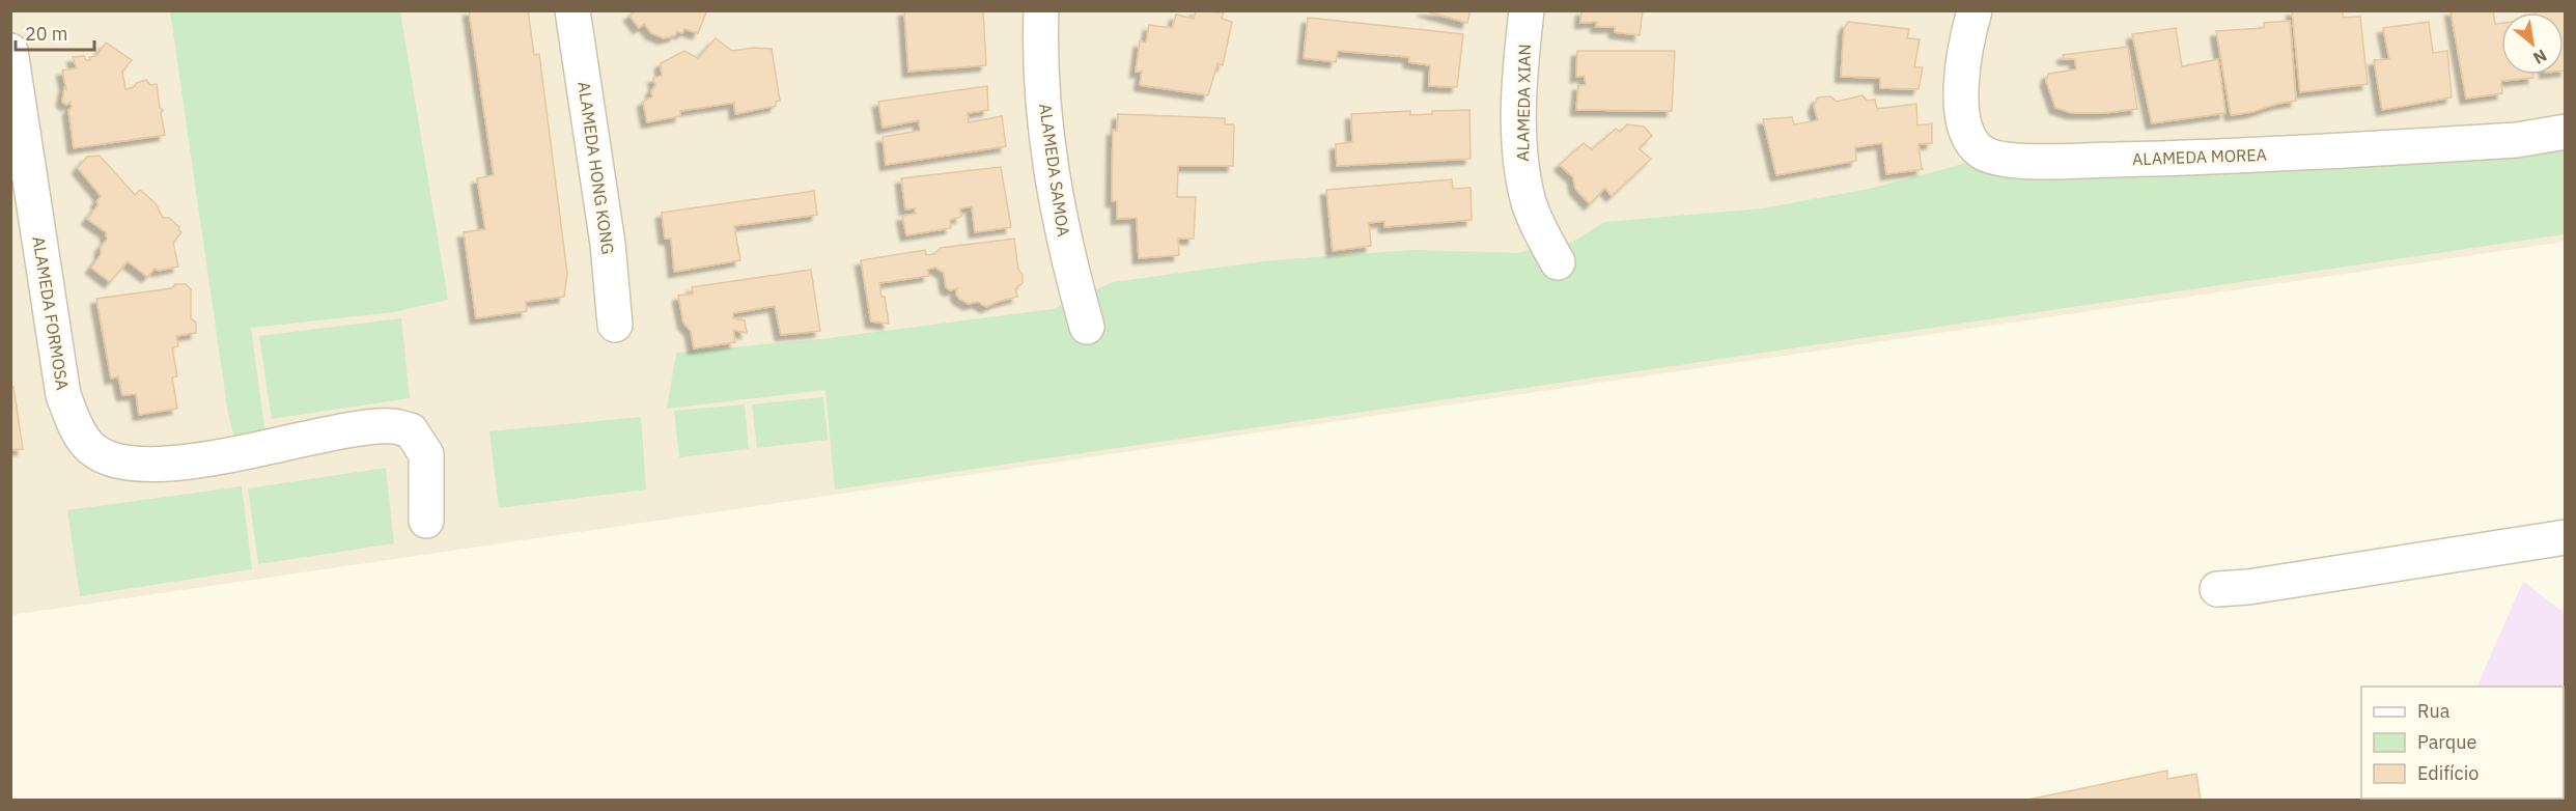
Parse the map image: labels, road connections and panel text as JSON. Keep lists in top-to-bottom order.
{
  "streets": {
    "street": [
      "ALAMEDA XIAN",
      "ALAMEDA MOREA",
      "ALAMEDA HONG KONG",
      "ALAMEDA SAMOA",
      "ALAMEDA FORMOSA"
    ]
  },
  "legend": ["Rua", "Parque", "Edifício"],
  "scale_bar": "20 m",
  "north": "bottom right"
}
